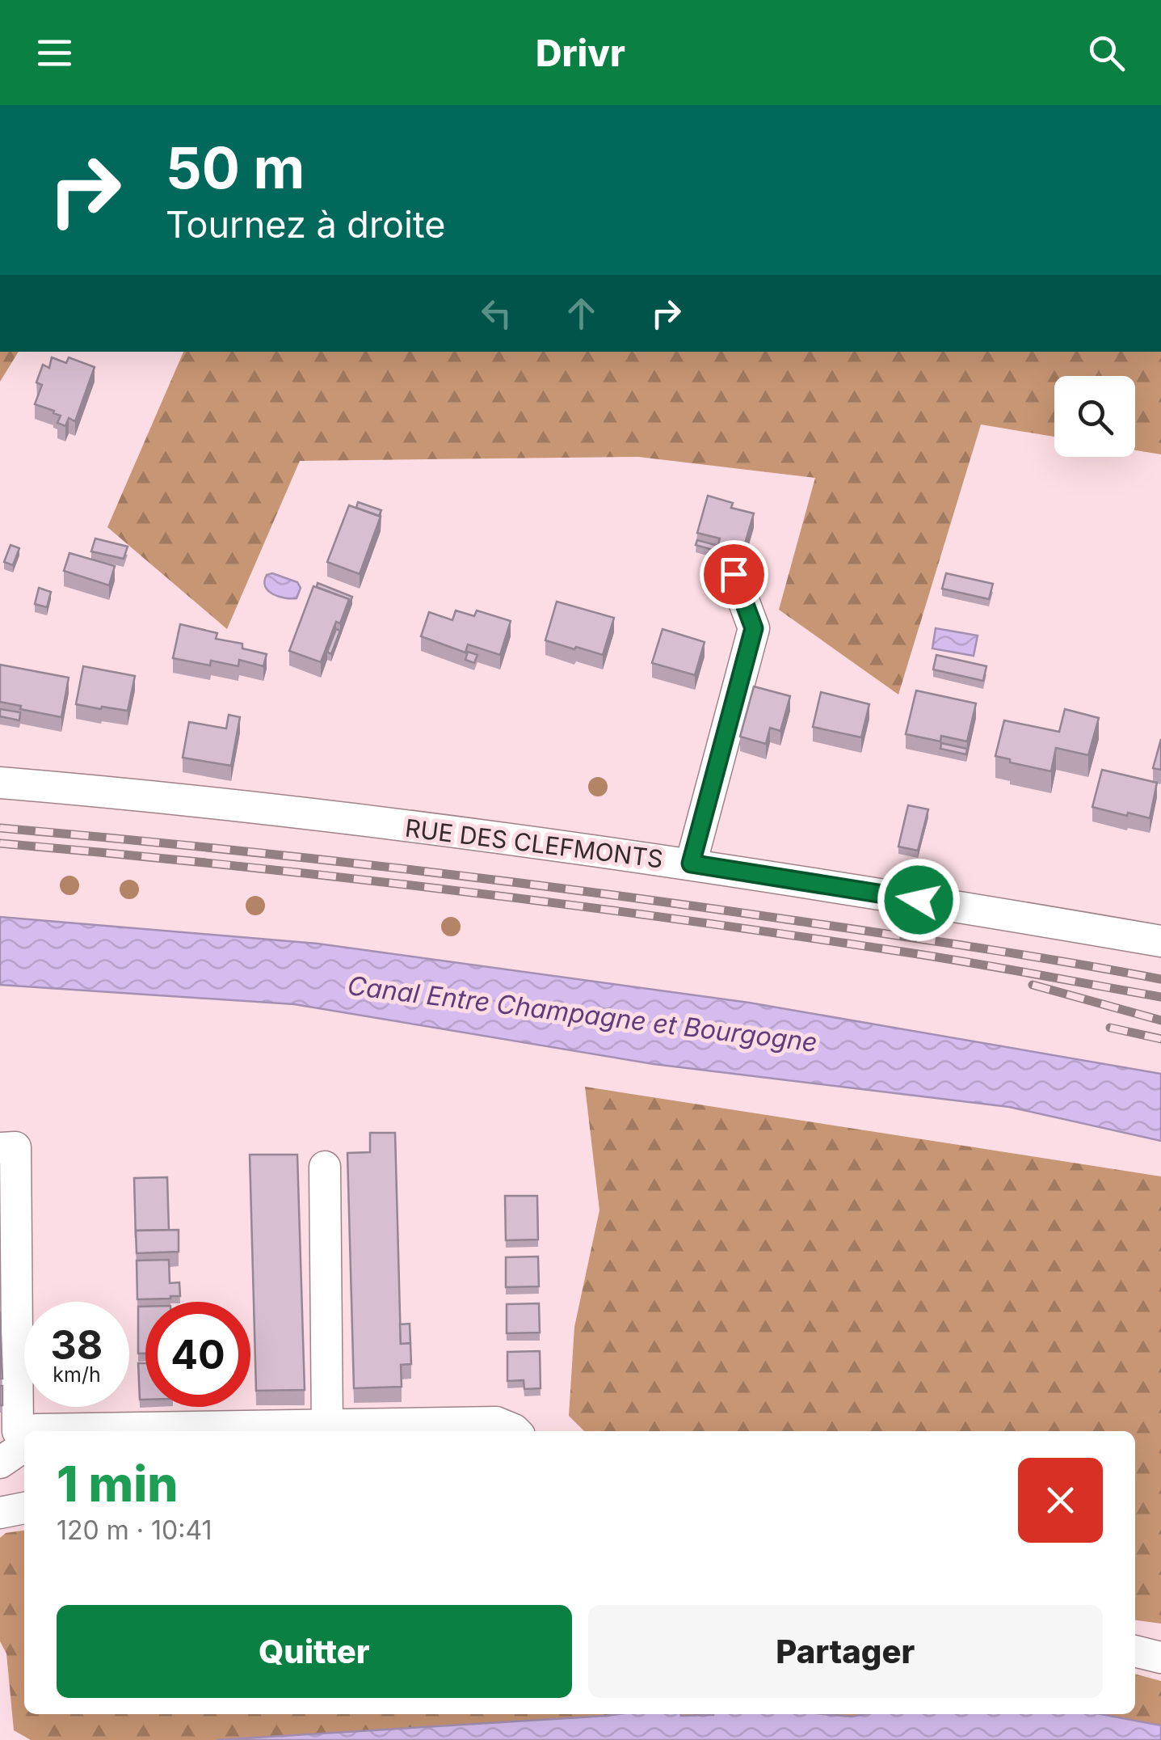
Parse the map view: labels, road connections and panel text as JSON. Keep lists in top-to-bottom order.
{
  "streets": {
    "street": ["RUE DES CLEFMONTS"]
  },
  "water": ["Canal Entre Champagne et Bourgogne"],
  "page": {
    "header": "Drivr",
    "turn": ["50 m", "Tournez à droite"],
    "speed": "38 km/h",
    "limit": "40",
    "heading": ["1 min", "120 m · 10:41"],
    "buttons": ["Quitter", "Partager"]
  }
}
